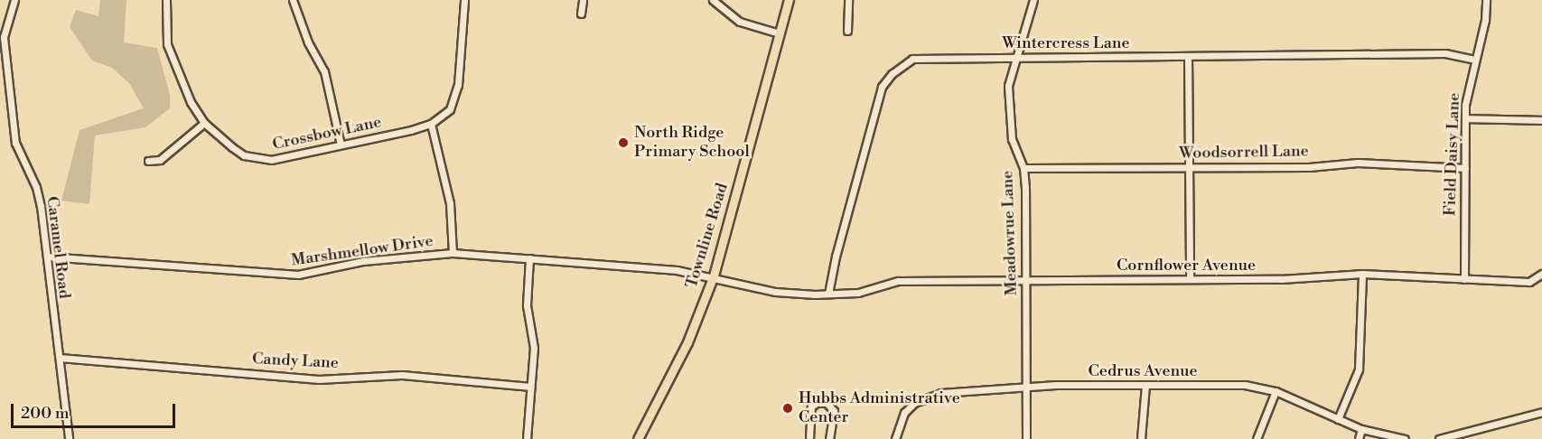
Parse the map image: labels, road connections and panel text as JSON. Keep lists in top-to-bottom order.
{
  "streets": {
    "main road": ["Townline Road"],
    "street": [
      "Wintercress Lane",
      "Crossbow Lane",
      "Woodsorrell Lane",
      "Field Daisy Lane",
      "Meadowrue Lane",
      "Caramel Road",
      "Marshmellow Drive",
      "Cornflower Avenue",
      "Candy Lane",
      "Cedrus Avenue"
    ]
  },
  "crossings": [
    ["Wintercress Lane", "Field Daisy Lane"],
    ["Wintercress Lane", "Meadowrue Lane"],
    ["Wintercress Lane", "Marshmellow Drive"],
    ["Wintercress Lane", "Cornflower Avenue"],
    ["Woodsorrell Lane", "Field Daisy Lane"],
    ["Woodsorrell Lane", "Meadowrue Lane"],
    ["Field Daisy Lane", "Cornflower Avenue"],
    ["Meadowrue Lane", "Cornflower Avenue"],
    ["Meadowrue Lane", "Cedrus Avenue"],
    ["Townline Road", "Marshmellow Drive"],
    ["Caramel Road", "Marshmellow Drive"],
    ["Caramel Road", "Candy Lane"],
    ["Marshmellow Drive", "Cornflower Avenue"]
  ],
  "places": ["North Ridge Primary School", "Hubbs Administrative Center"],
  "scale_bar": "200 m"
}
